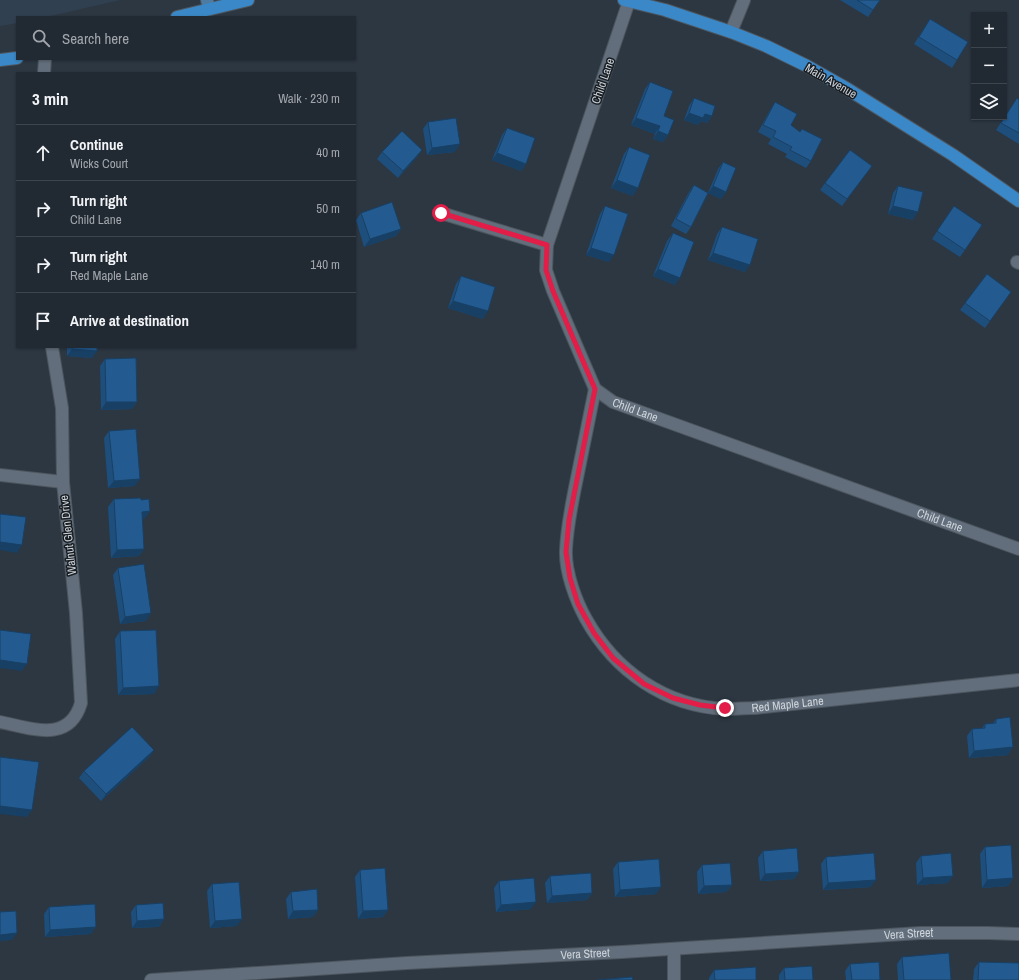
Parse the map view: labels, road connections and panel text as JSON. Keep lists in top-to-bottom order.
{
  "streets": {
    "main road": ["Main Avenue"],
    "street": [
      "Child Lane",
      "Walnut Glen Drive",
      "Red Maple Lane",
      "Vera Street"
    ]
  },
  "crossings": [
    ["Child Lane", "Main Avenue"],
    ["Child Lane", "Red Maple Lane"]
  ],
  "page": {
    "map_buttons": ["+", "−"],
    "search": "Search here",
    "heading": ["3 min", "Walk · 230 m"],
    "list": [
      ["Continue", "Wicks Court", "40 m"],
      ["Turn right", "Child Lane", "50 m"],
      ["Turn right", "Red Maple Lane", "140 m"],
      "Arrive at destination"
    ]
  }
}
